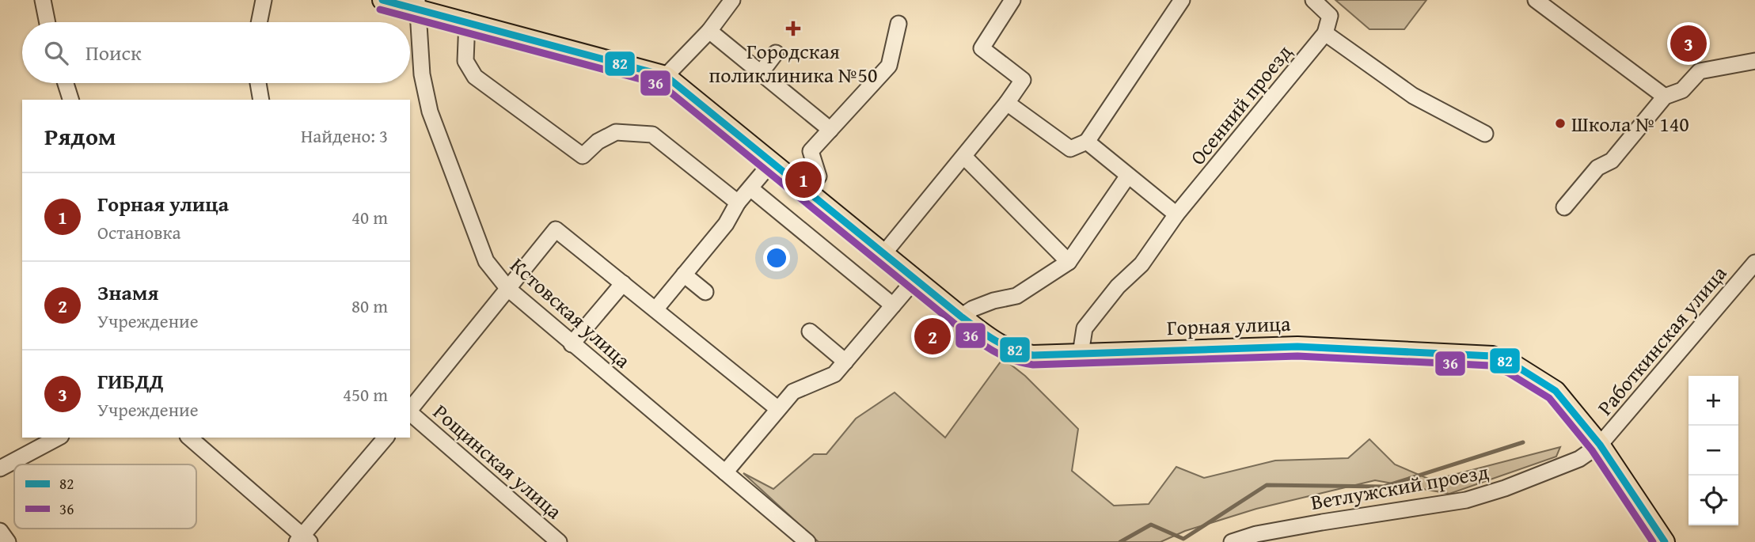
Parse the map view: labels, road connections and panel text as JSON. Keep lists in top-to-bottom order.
{
  "streets": {
    "main road": ["Горная улица"],
    "street": [
      "Осенний проезд",
      "Кстовская улица",
      "Работкинская улица",
      "Рощинская улица",
      "Ветлужский проезд"
    ]
  },
  "crossings": [
    ["Осенний проезд", "Горная улица"],
    ["Кстовская улица", "Горная улица"],
    ["Горная улица", "Работкинская улица"],
    ["Горная улица", "Ветлужский проезд"],
    ["Работкинская улица", "Ветлужский проезд"]
  ],
  "places": {
    "health": ["Городская поликлиника №50"],
    "other": ["Школа № 140"]
  },
  "lines": ["transit line 82", "transit line 36"],
  "legend": ["82", "36"],
  "page": {
    "pins": ["3", "1", "2"],
    "search": "Поиск",
    "heading": ["Рядом", "Найдено: 3"],
    "list": [
      {
        "mark": "1",
        "name": "Горная улица",
        "note": "Остановка",
        "value": "40 m"
      },
      {
        "mark": "2",
        "name": "Знамя",
        "note": "Учреждение",
        "value": "80 m"
      },
      {
        "mark": "3",
        "name": "ГИБДД",
        "note": "Учреждение",
        "value": "450 m"
      }
    ],
    "map_buttons": ["+", "−"]
  }
}
